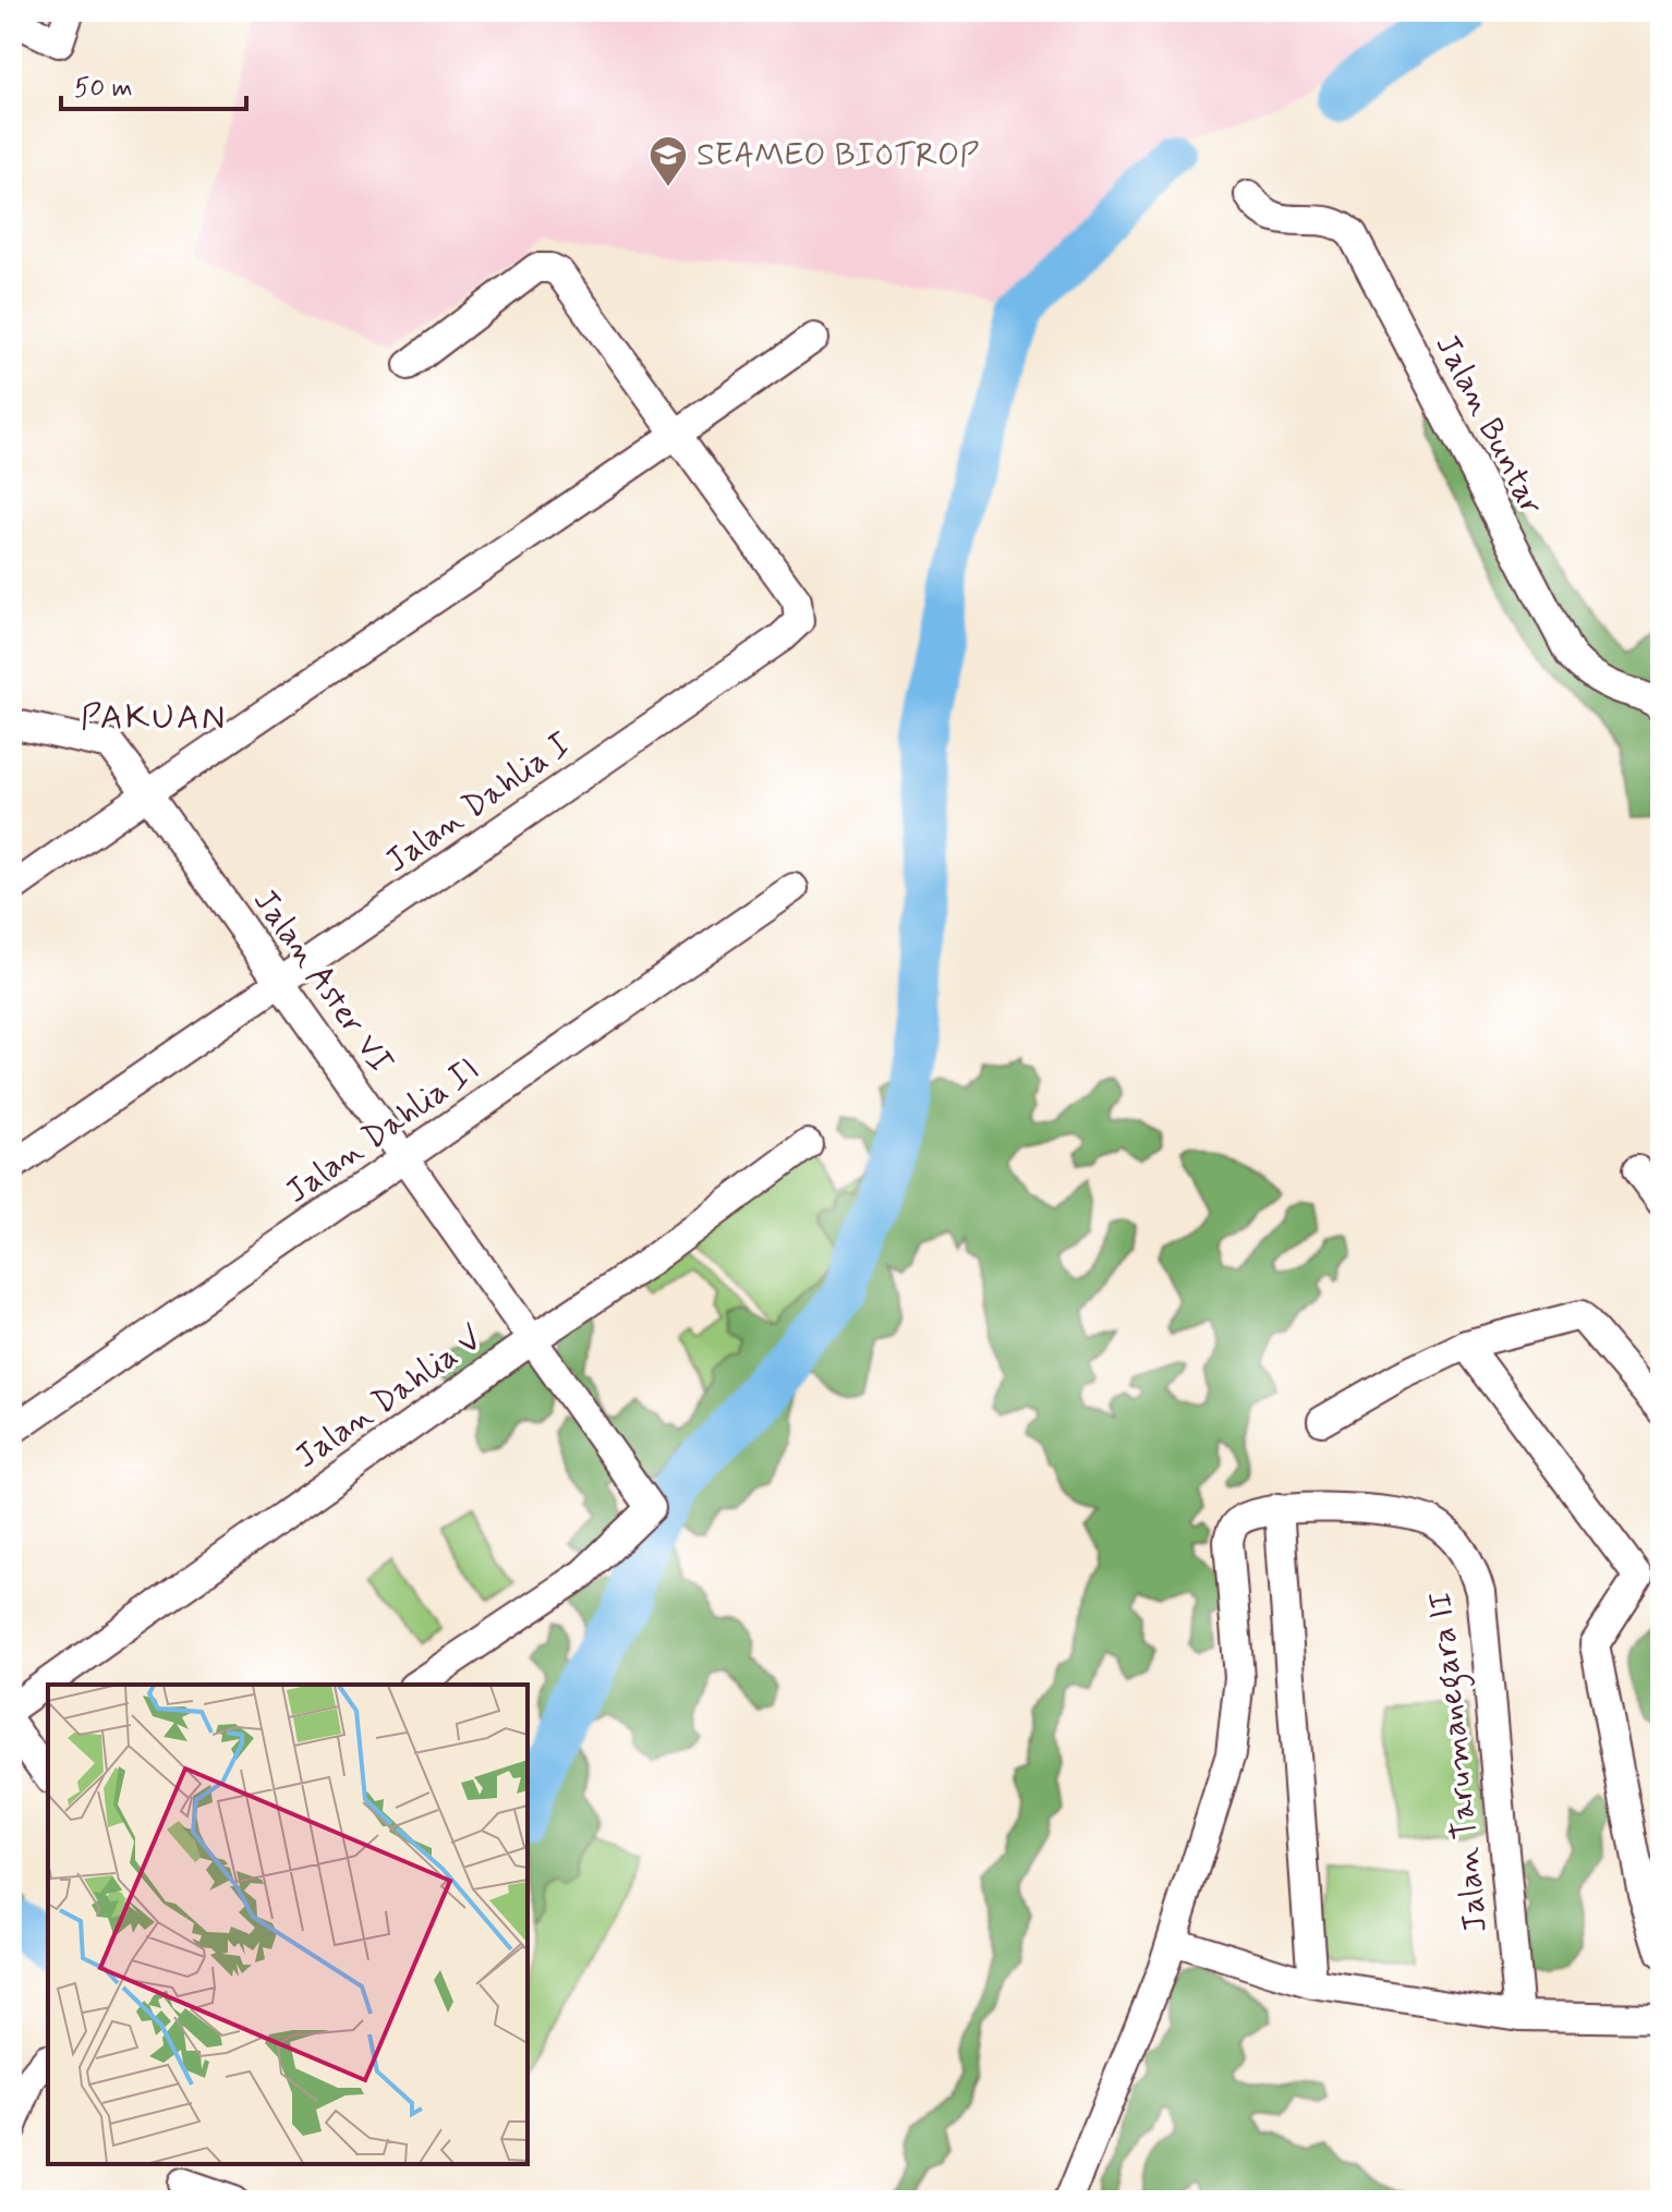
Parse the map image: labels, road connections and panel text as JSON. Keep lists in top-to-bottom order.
{
  "streets": {
    "street": [
      "Jalan Buntar",
      "Jalan Dahlia I",
      "Jalan Aster VI",
      "Jalan Dahlia II",
      "Jalan Dahlia V",
      "Jalan Tarumanegara II"
    ]
  },
  "crossings": [
    ["Jalan Dahlia I", "Jalan Aster VI"],
    ["Jalan Aster VI", "Jalan Dahlia II"],
    ["Jalan Aster VI", "Jalan Dahlia V"]
  ],
  "districts": ["PAKUAN"],
  "places": {
    "school or university": ["SEAMEO BIOTROP"]
  },
  "scale_bar": "50 m"
}
